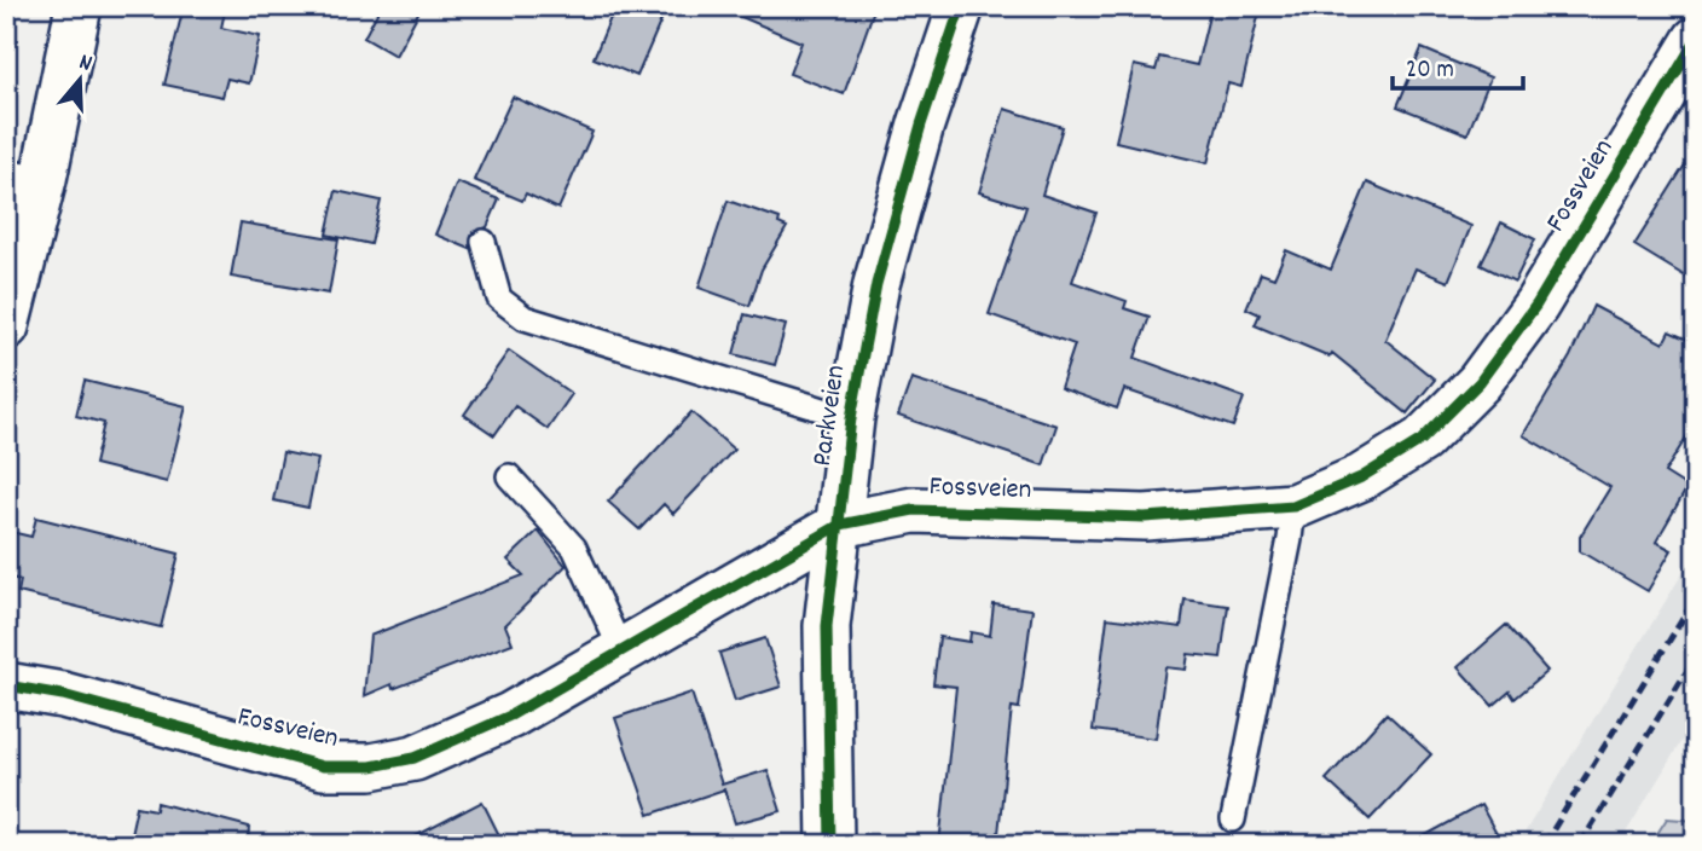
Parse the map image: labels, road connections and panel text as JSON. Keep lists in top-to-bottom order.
{
  "streets": {
    "street": ["Fossveien", "Parkveien"]
  },
  "crossings": [
    ["Fossveien", "Parkveien"]
  ],
  "scale_bar": "20 m",
  "north": "top"
}
